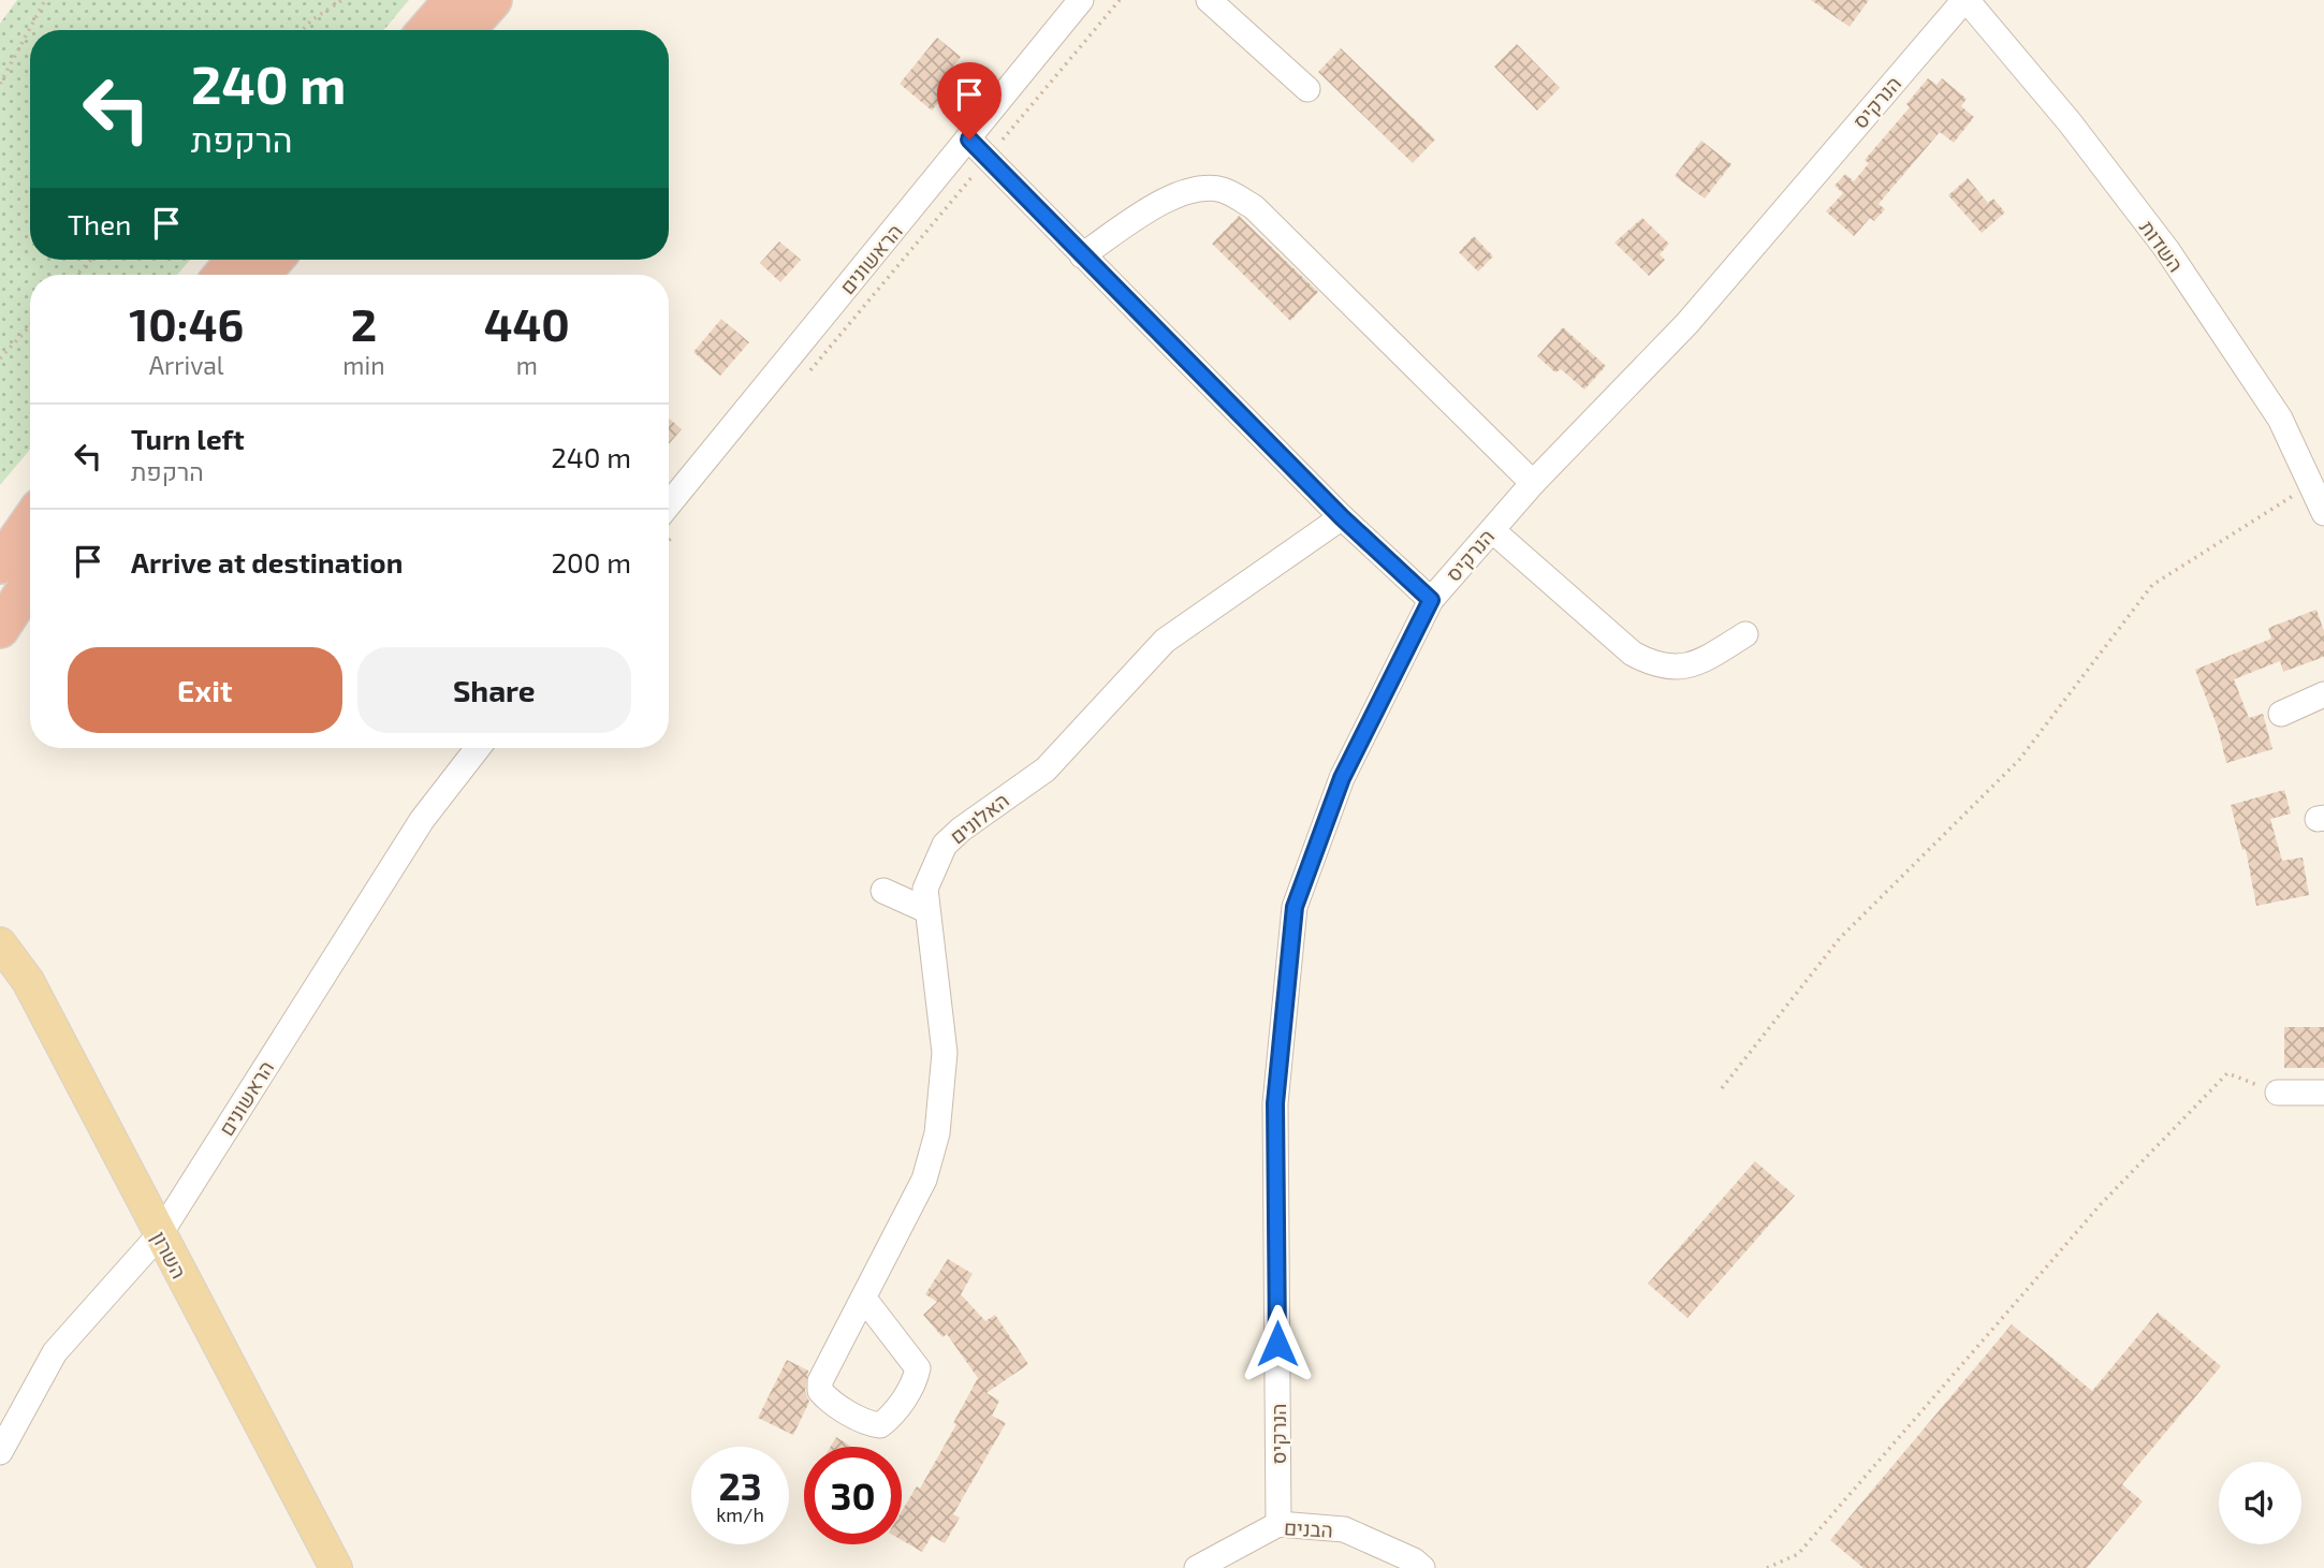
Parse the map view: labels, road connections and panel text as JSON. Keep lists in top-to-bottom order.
{
  "streets": {
    "main road": ["השרון"],
    "street": [
      "הנרקיס",
      "השדות",
      "הראשונים",
      "האלונים",
      "הבנים"
    ]
  },
  "crossings": [
    ["הנרקיס", "השדות"],
    ["הנרקיס", "הבנים"],
    ["הראשונים", "השרון"]
  ],
  "page": {
    "turn": ["240 m", "הרקפת"],
    "then": "Then",
    "eta": [
      "10:46",
      "Arrival",
      "2",
      "min",
      "440",
      "m"
    ],
    "list": [
      {
        "name": "Turn left",
        "note": "הרקפת",
        "value": "240 m"
      },
      {
        "name": "Arrive at destination",
        "value": "200 m"
      }
    ],
    "buttons": ["Exit", "Share"],
    "speed": "23 km/h",
    "limit": "30"
  }
}
